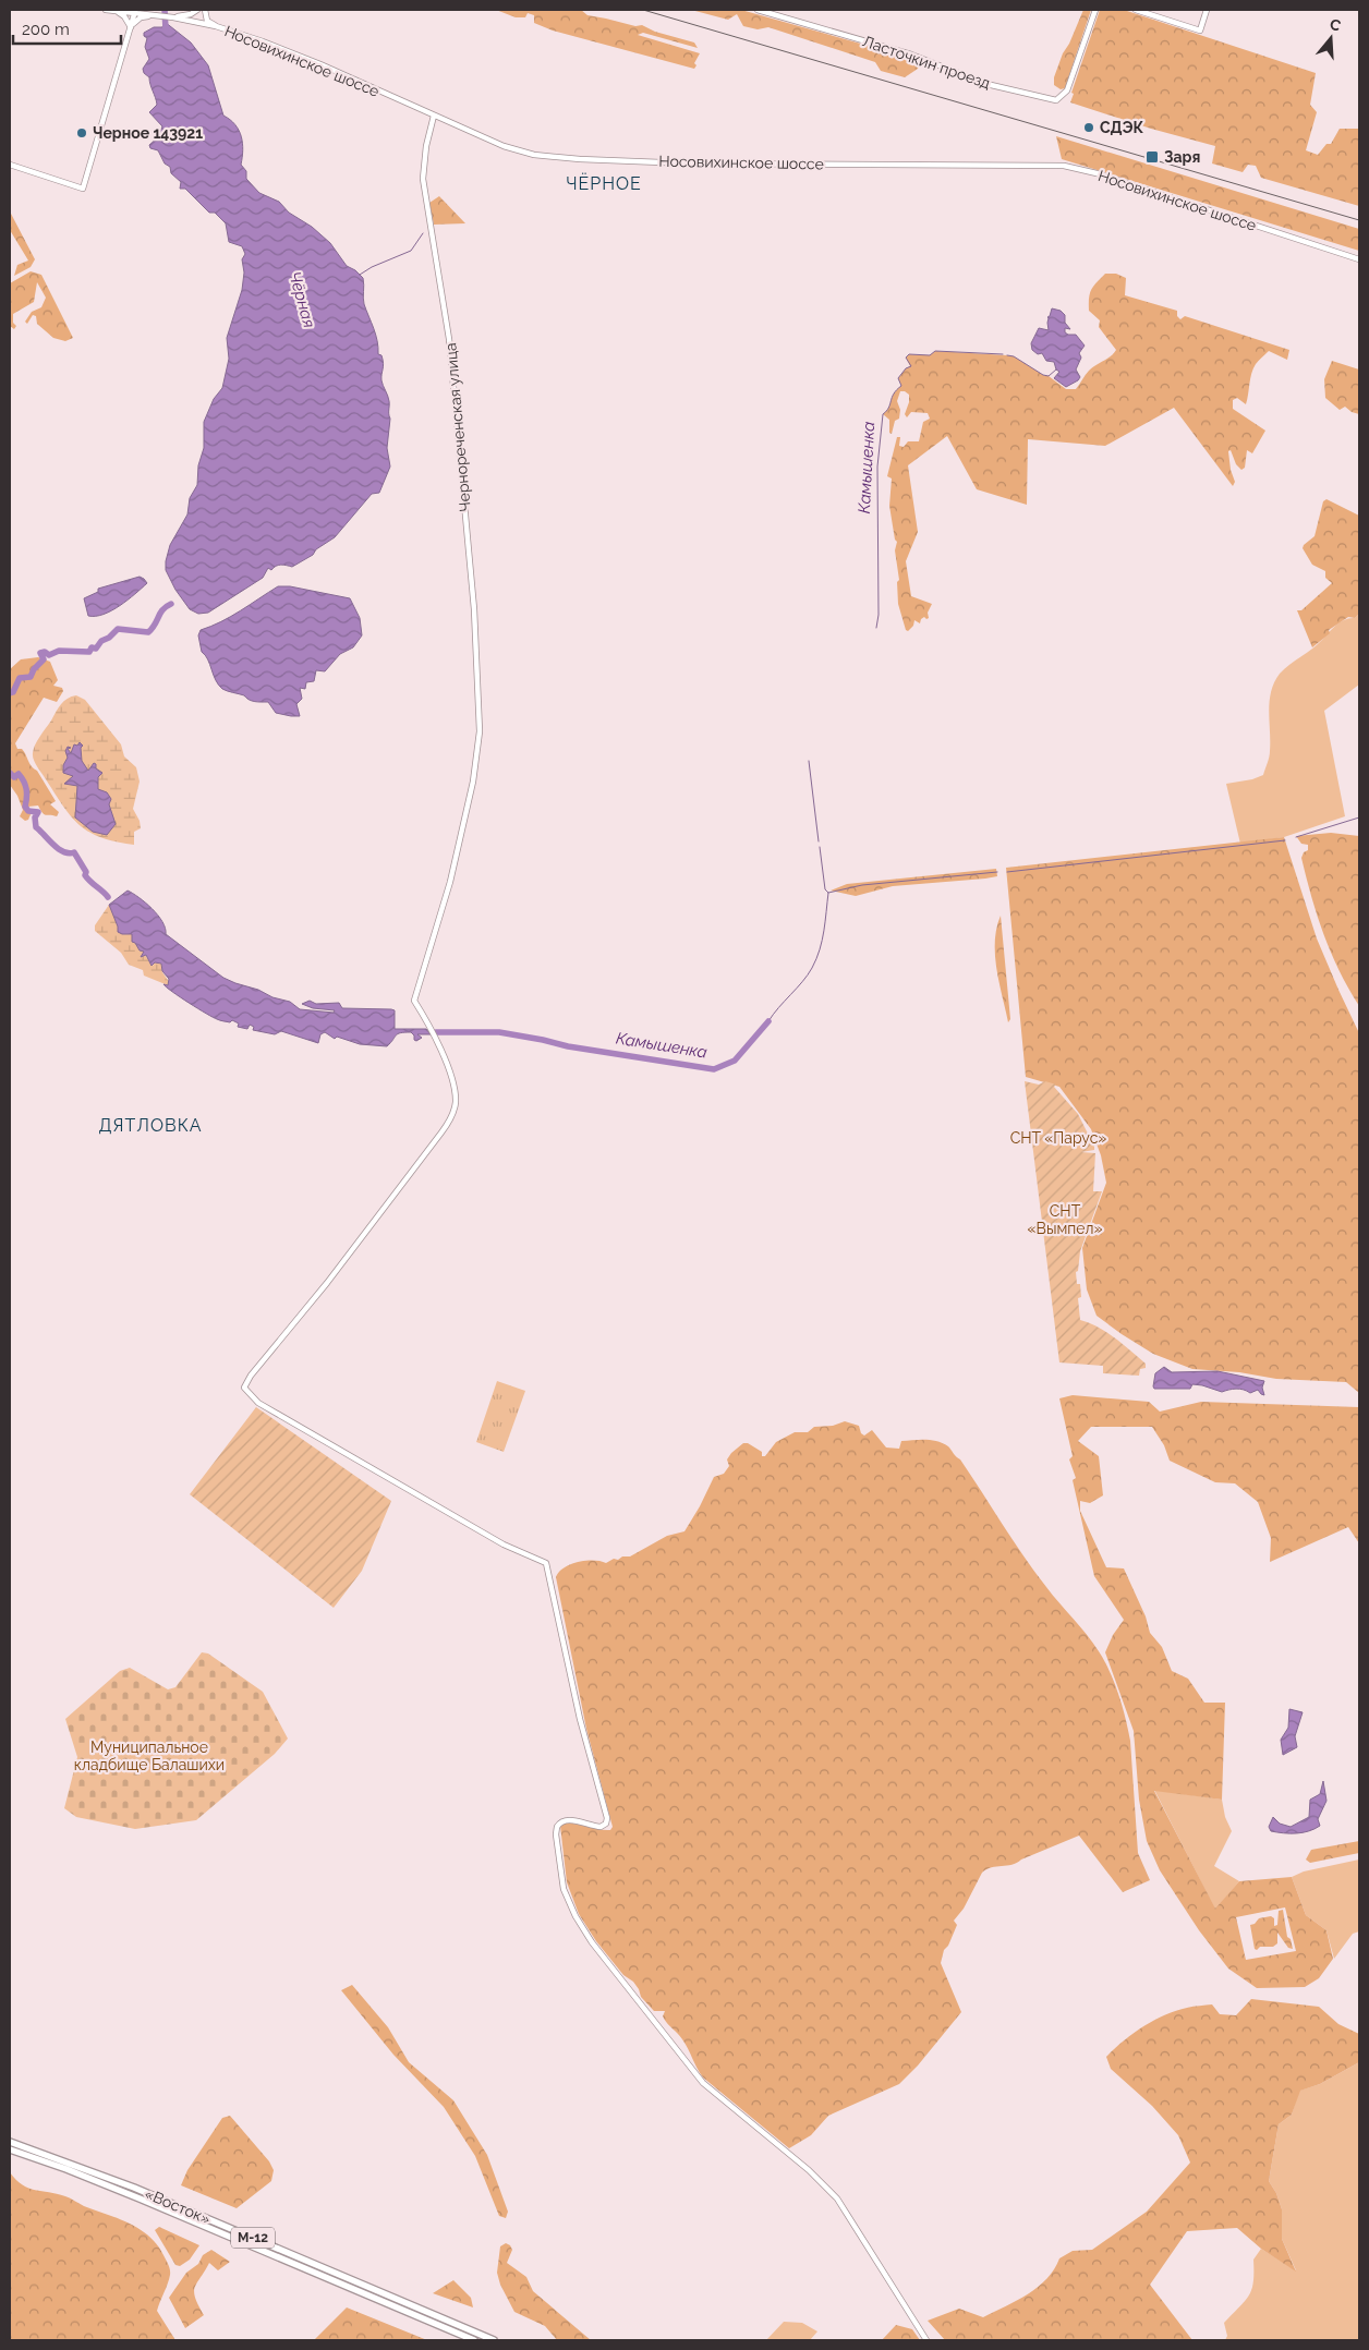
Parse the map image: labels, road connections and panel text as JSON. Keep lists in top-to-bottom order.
{
  "streets": {
    "highway": ["«Восток»", "М-12"],
    "street": ["Носовихинское шоссе", "Ласточкин проезд", "Чернореченская улица"]
  },
  "crossings": [
    ["Носовихинское шоссе", "Чернореченская улица"]
  ],
  "districts": ["ЧЁРНОЕ", "ДЯТЛОВКА"],
  "water": ["Чёрная", "Камышенка"],
  "parks": ["СНТ «Парус»", "СНТ «Вымпел»", "Муниципальное кладбище Балашихи"],
  "places": {
    "other": ["СДЭК", "Черное 143921"],
    "transit": ["Заря"]
  },
  "scale_bar": "200 m",
  "north": "top"
}
